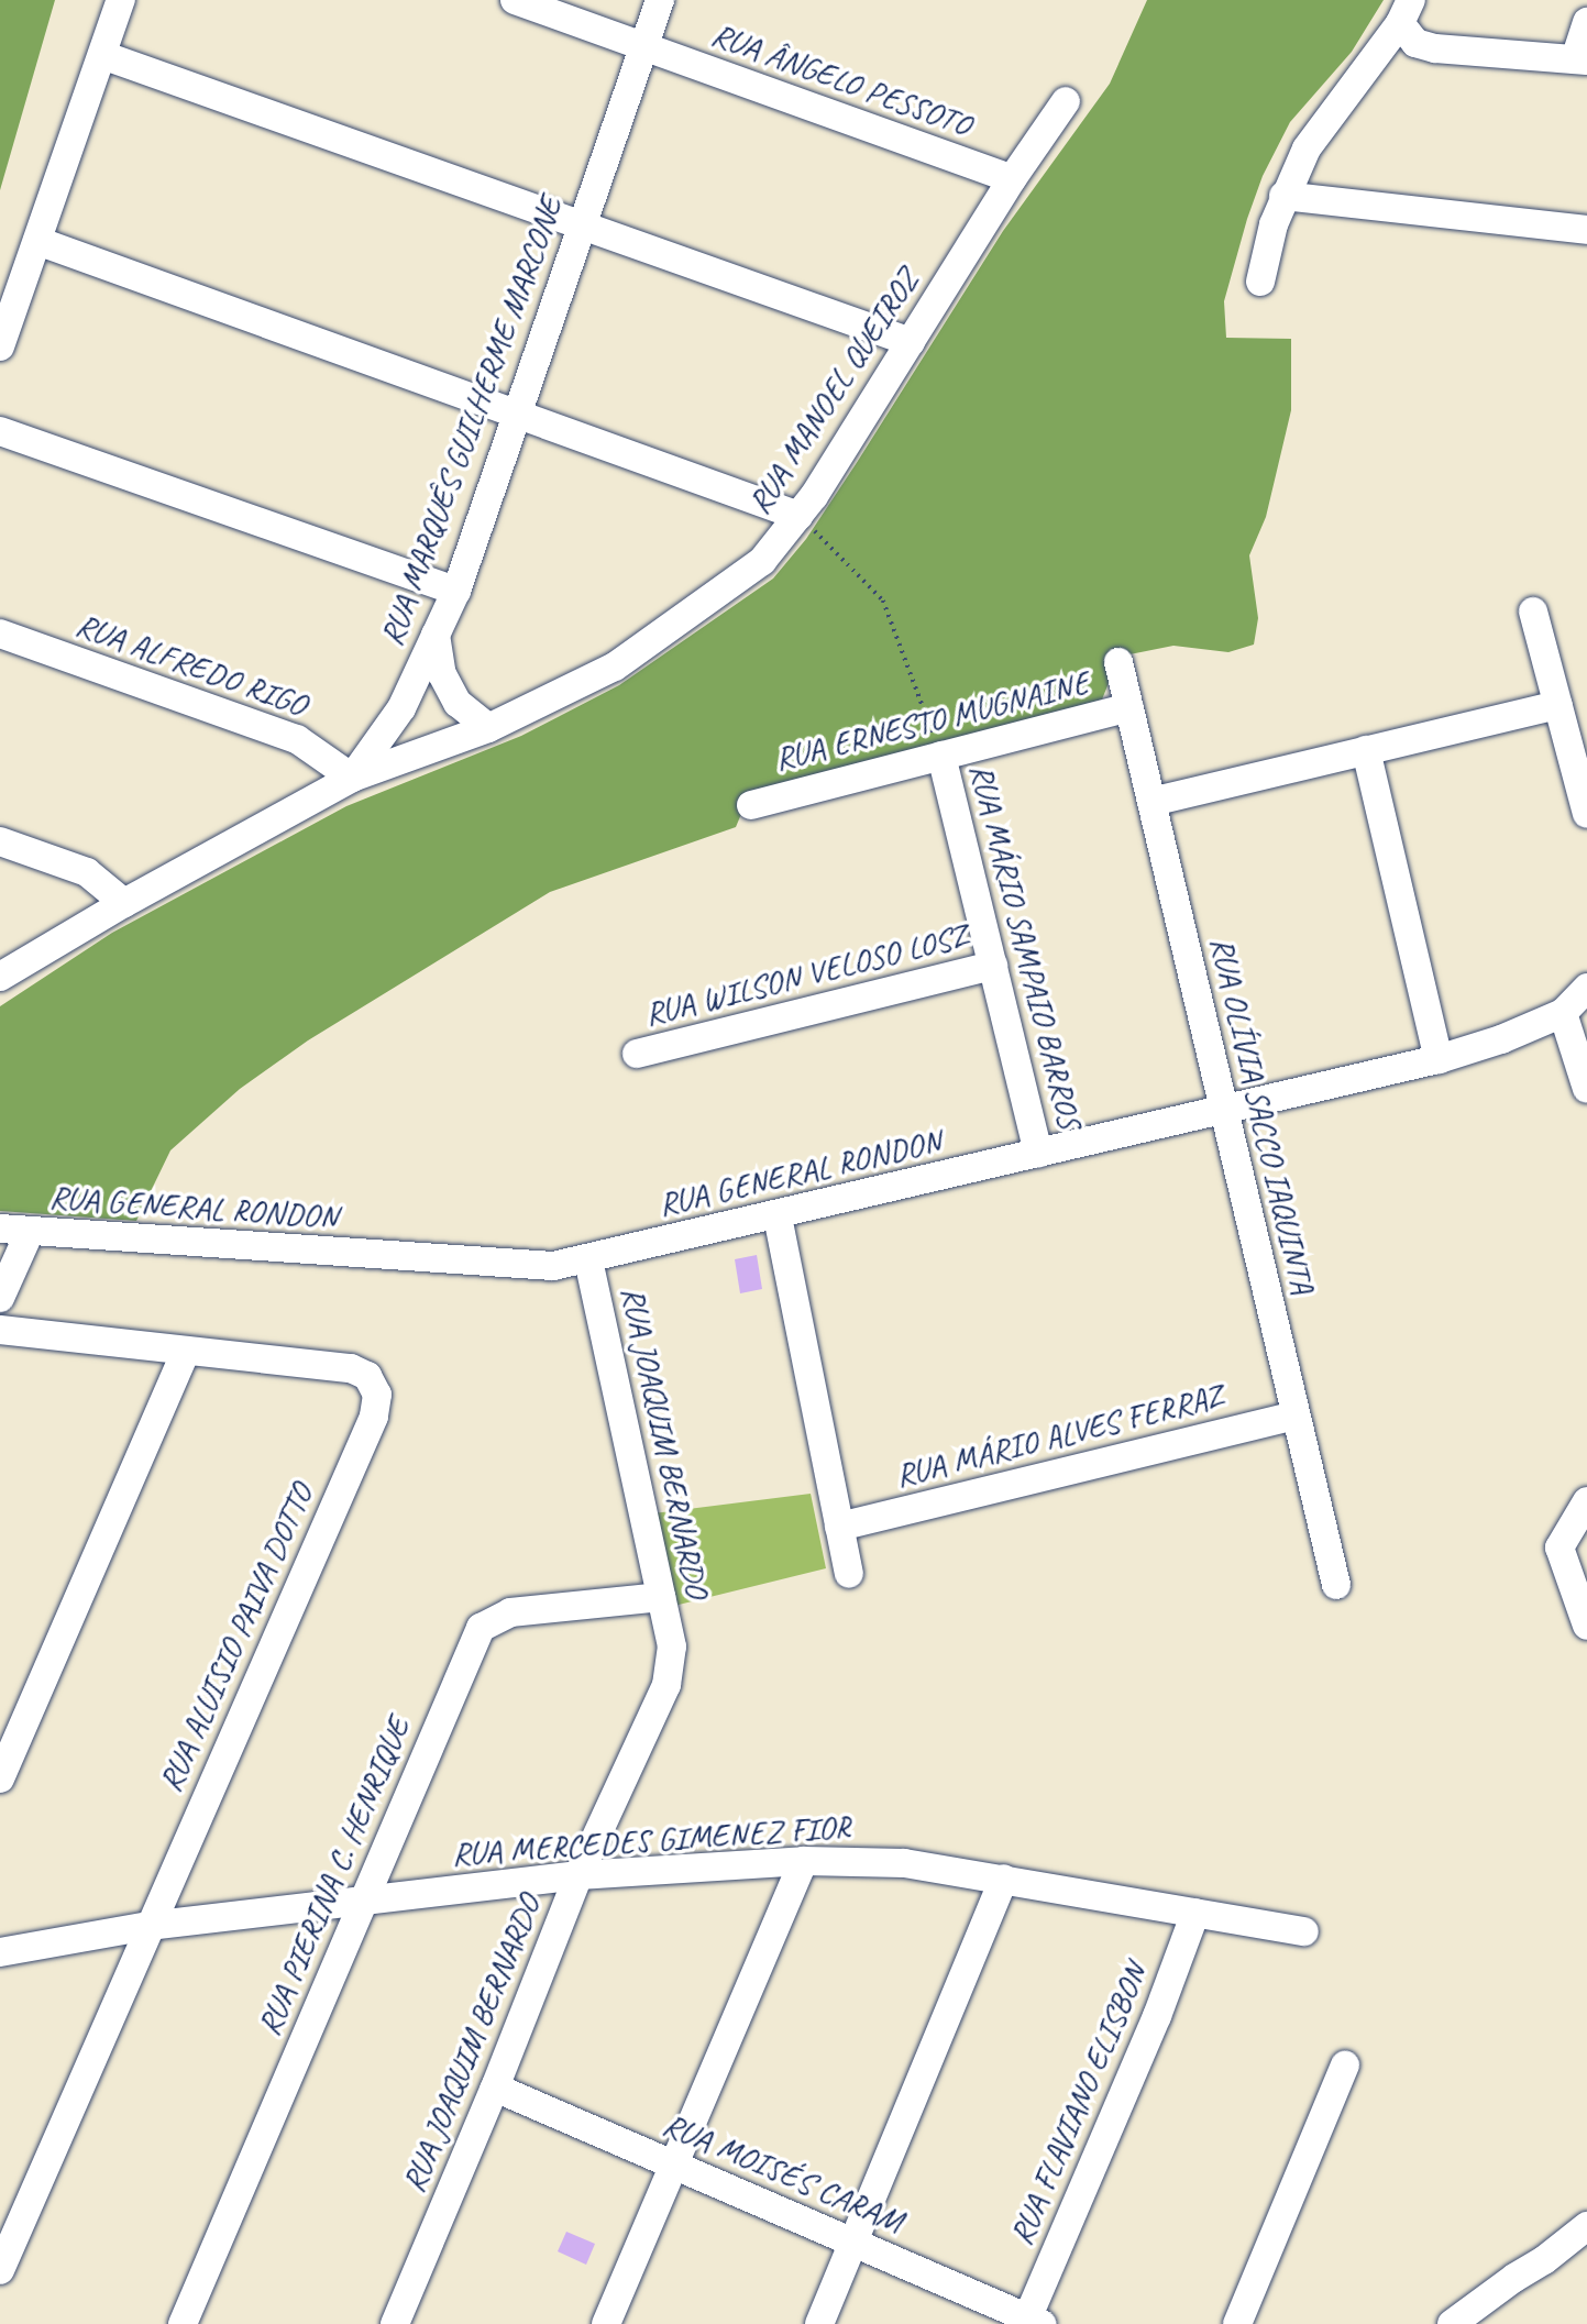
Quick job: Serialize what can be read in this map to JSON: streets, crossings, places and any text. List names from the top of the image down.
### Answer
{
  "streets": {
    "street": [
      "RUA ÂNGELO PESSOTO",
      "RUA MANOEL QUEIROZ",
      "RUA MARQUÊS GUILHERME MARCONE",
      "RUA ALFREDO RIGO",
      "RUA ERNESTO MUGNAINE",
      "RUA MÁRIO SAMPAIO BARROS",
      "RUA WILSON VELOSO LOSZ",
      "RUA OLÍVIA SACCO IAQUINTA",
      "RUA GENERAL RONDON",
      "RUA MÁRIO ALVES FERRAZ",
      "RUA JOAQUIM BERNARDO",
      "RUA ALUISIO PAIVA DOTTO",
      "RUA MERCEDES GIMENEZ FIOR",
      "RUA PIERINA C. HENRIQUE",
      "RUA FLAVIANO ELISBON",
      "RUA MOISÉS CARAM"
    ]
  },
  "crossings": [
    ["RUA ÂNGELO PESSOTO", "RUA MANOEL QUEIROZ"],
    ["RUA ÂNGELO PESSOTO", "RUA MARQUÊS GUILHERME MARCONE"],
    ["RUA MANOEL QUEIROZ", "RUA MARQUÊS GUILHERME MARCONE"],
    ["RUA MANOEL QUEIROZ", "RUA ALFREDO RIGO"],
    ["RUA MARQUÊS GUILHERME MARCONE", "RUA ALFREDO RIGO"],
    ["RUA ERNESTO MUGNAINE", "RUA MÁRIO SAMPAIO BARROS"],
    ["RUA ERNESTO MUGNAINE", "RUA OLÍVIA SACCO IAQUINTA"],
    ["RUA MÁRIO SAMPAIO BARROS", "RUA WILSON VELOSO LOSZ"],
    ["RUA MÁRIO SAMPAIO BARROS", "RUA GENERAL RONDON"],
    ["RUA OLÍVIA SACCO IAQUINTA", "RUA GENERAL RONDON"],
    ["RUA OLÍVIA SACCO IAQUINTA", "RUA MÁRIO ALVES FERRAZ"],
    ["RUA GENERAL RONDON", "RUA JOAQUIM BERNARDO"],
    ["RUA JOAQUIM BERNARDO", "RUA MERCEDES GIMENEZ FIOR"],
    ["RUA JOAQUIM BERNARDO", "RUA PIERINA C. HENRIQUE"],
    ["RUA JOAQUIM BERNARDO", "RUA MOISÉS CARAM"],
    ["RUA ALUISIO PAIVA DOTTO", "RUA MERCEDES GIMENEZ FIOR"],
    ["RUA MERCEDES GIMENEZ FIOR", "RUA PIERINA C. HENRIQUE"],
    ["RUA MERCEDES GIMENEZ FIOR", "RUA FLAVIANO ELISBON"],
    ["RUA FLAVIANO ELISBON", "RUA MOISÉS CARAM"]
  ]
}
